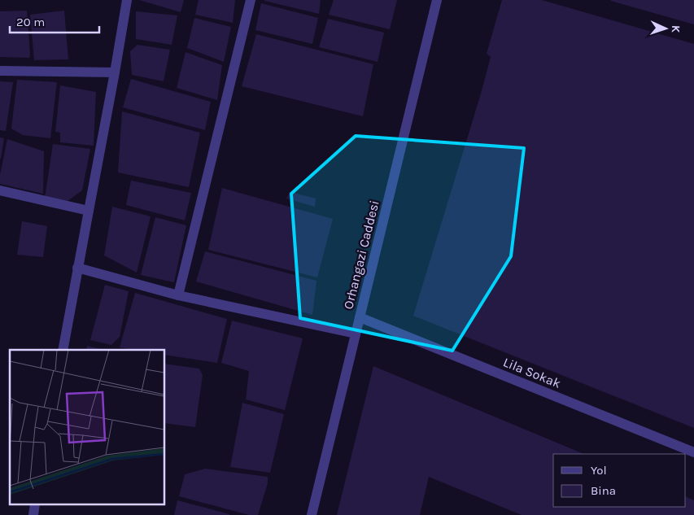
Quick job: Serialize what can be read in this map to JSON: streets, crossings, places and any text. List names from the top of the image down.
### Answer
{
  "streets": {
    "street": ["Orhangazi Caddesi", "Lila Sokak"]
  },
  "crossings": [
    ["Orhangazi Caddesi", "Lila Sokak"]
  ],
  "legend": ["Yol", "Bina"],
  "scale_bar": "20 m",
  "north": "right"
}
